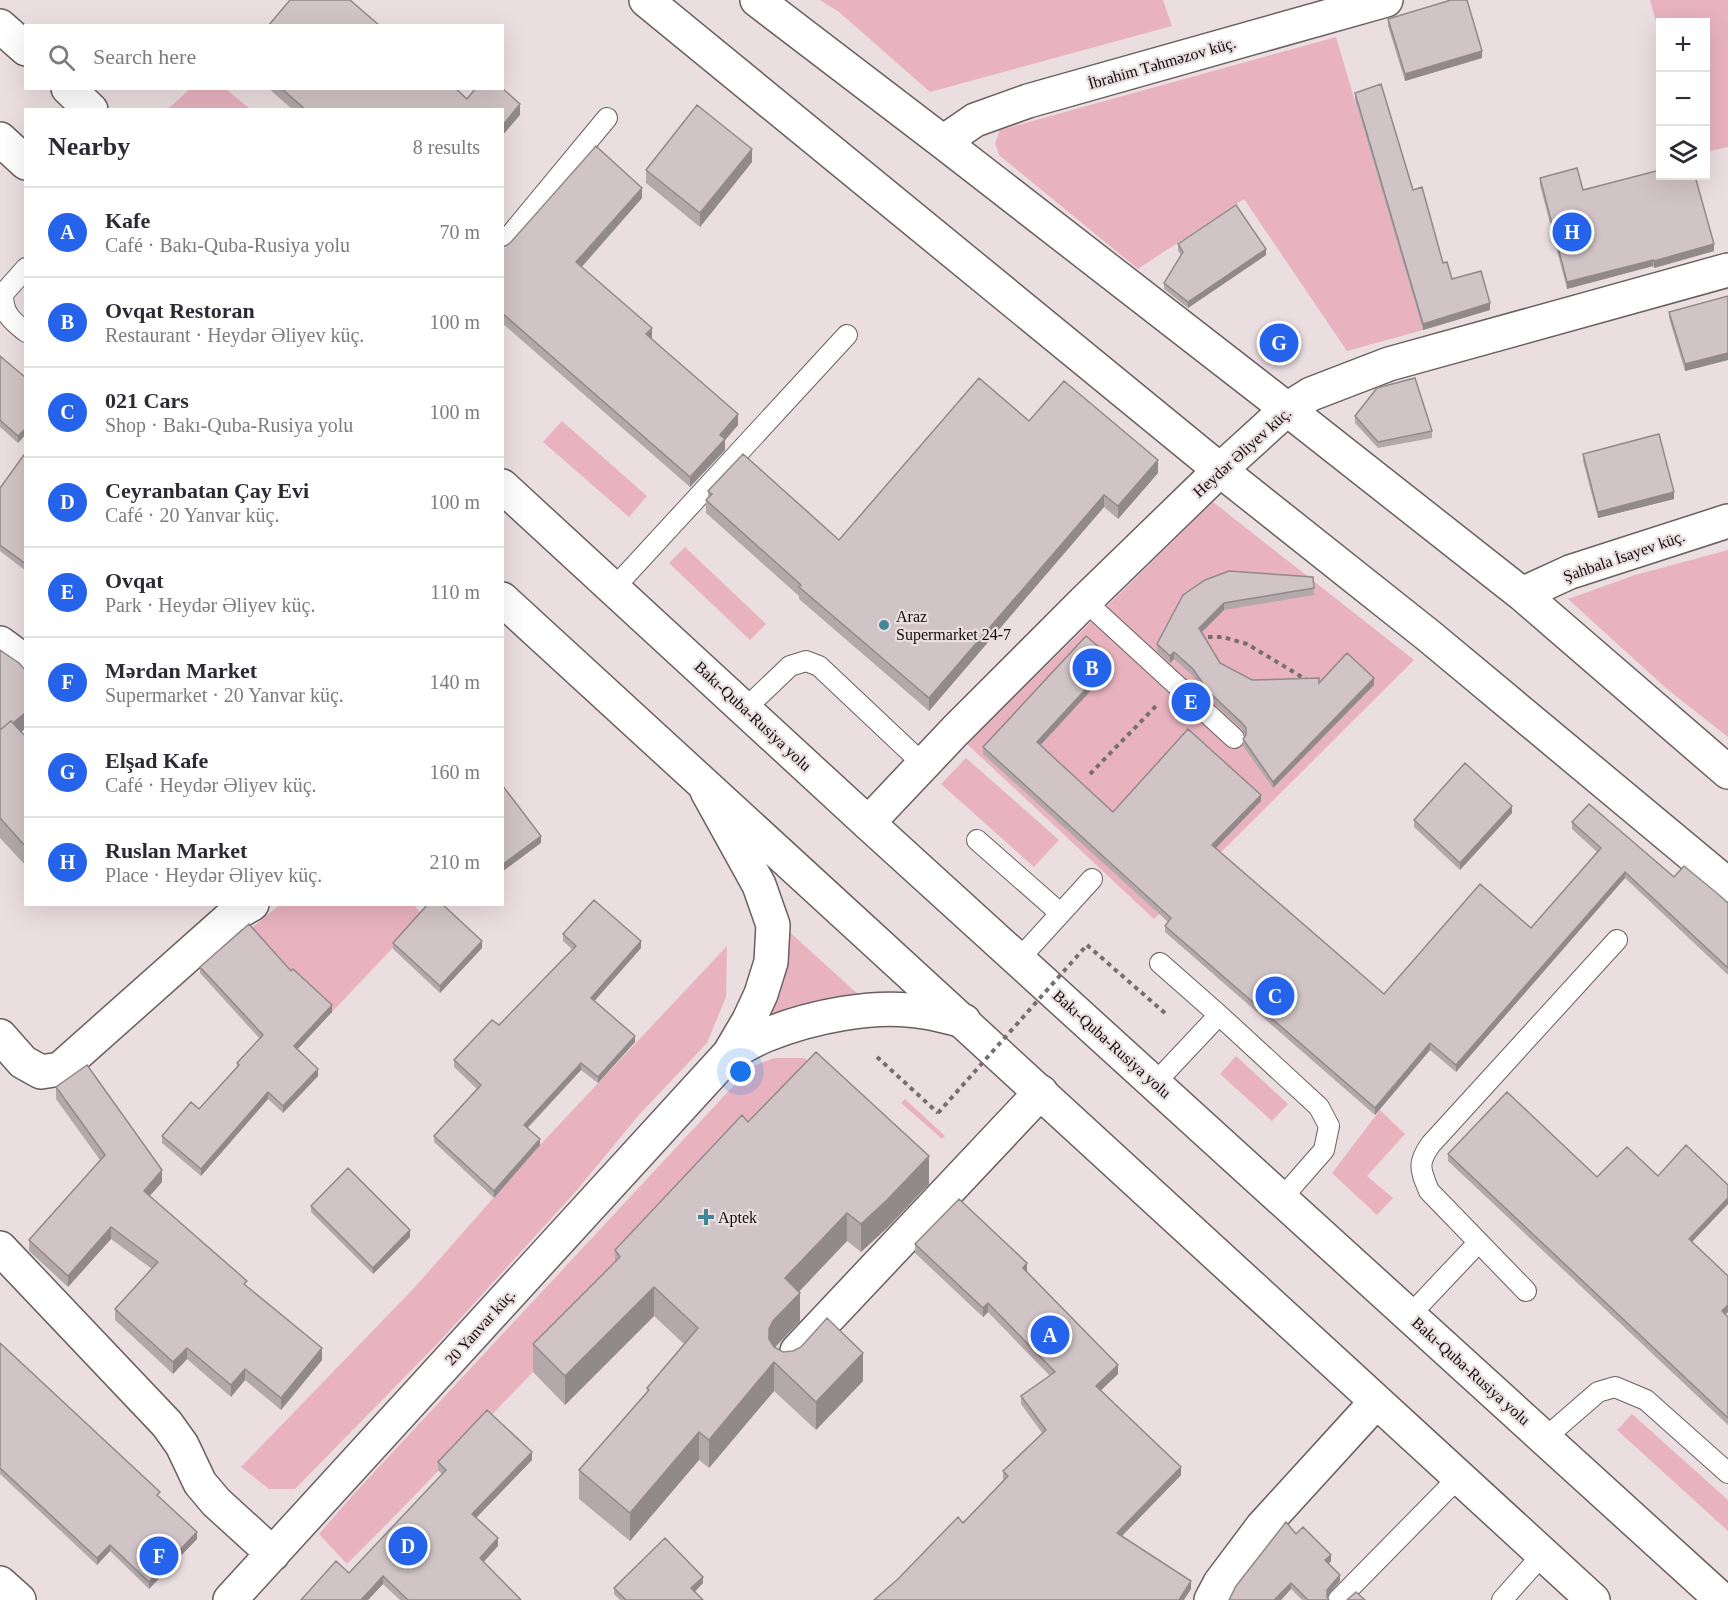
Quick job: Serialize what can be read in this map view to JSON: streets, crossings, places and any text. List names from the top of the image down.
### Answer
{
  "streets": {
    "main road": [
      "İbrahim Təhməzov küç.",
      "Heydər Əliyev küç.",
      "Şahbala İsayev küç.",
      "Bakı-Quba-Rusiya yolu",
      "20 Yanvar küç."
    ]
  },
  "crossings": [
    ["Heydər Əliyev küç.", "Bakı-Quba-Rusiya yolu"]
  ],
  "places": {
    "other": ["Araz Supermarket 24-7"],
    "health": ["Aptek"]
  },
  "page": {
    "map_buttons": ["+", "−"],
    "search": "Search here",
    "heading": ["Nearby", "8 results"],
    "list": [
      {
        "mark": "A",
        "name": "Kafe",
        "note": "Café · Bakı-Quba-Rusiya yolu",
        "value": "70 m"
      },
      {
        "mark": "B",
        "name": "Ovqat Restoran",
        "note": "Restaurant · Heydər Əliyev küç.",
        "value": "100 m"
      },
      {
        "mark": "C",
        "name": "021 Cars",
        "note": "Shop · Bakı-Quba-Rusiya yolu",
        "value": "100 m"
      },
      {
        "mark": "D",
        "name": "Ceyranbatan Çay Evi",
        "note": "Café · 20 Yanvar küç.",
        "value": "100 m"
      },
      {
        "mark": "E",
        "name": "Ovqat",
        "note": "Park · Heydər Əliyev küç.",
        "value": "110 m"
      },
      {
        "mark": "F",
        "name": "Mərdan Market",
        "note": "Supermarket · 20 Yanvar küç.",
        "value": "140 m"
      },
      {
        "mark": "G",
        "name": "Elşad Kafe",
        "note": "Café · Heydər Əliyev küç.",
        "value": "160 m"
      },
      {
        "mark": "H",
        "name": "Ruslan Market",
        "note": "Place · Heydər Əliyev küç.",
        "value": "210 m"
      }
    ],
    "pins": [
      "H",
      "G",
      "B",
      "E",
      "C",
      "A",
      "D",
      "F"
    ]
  }
}
